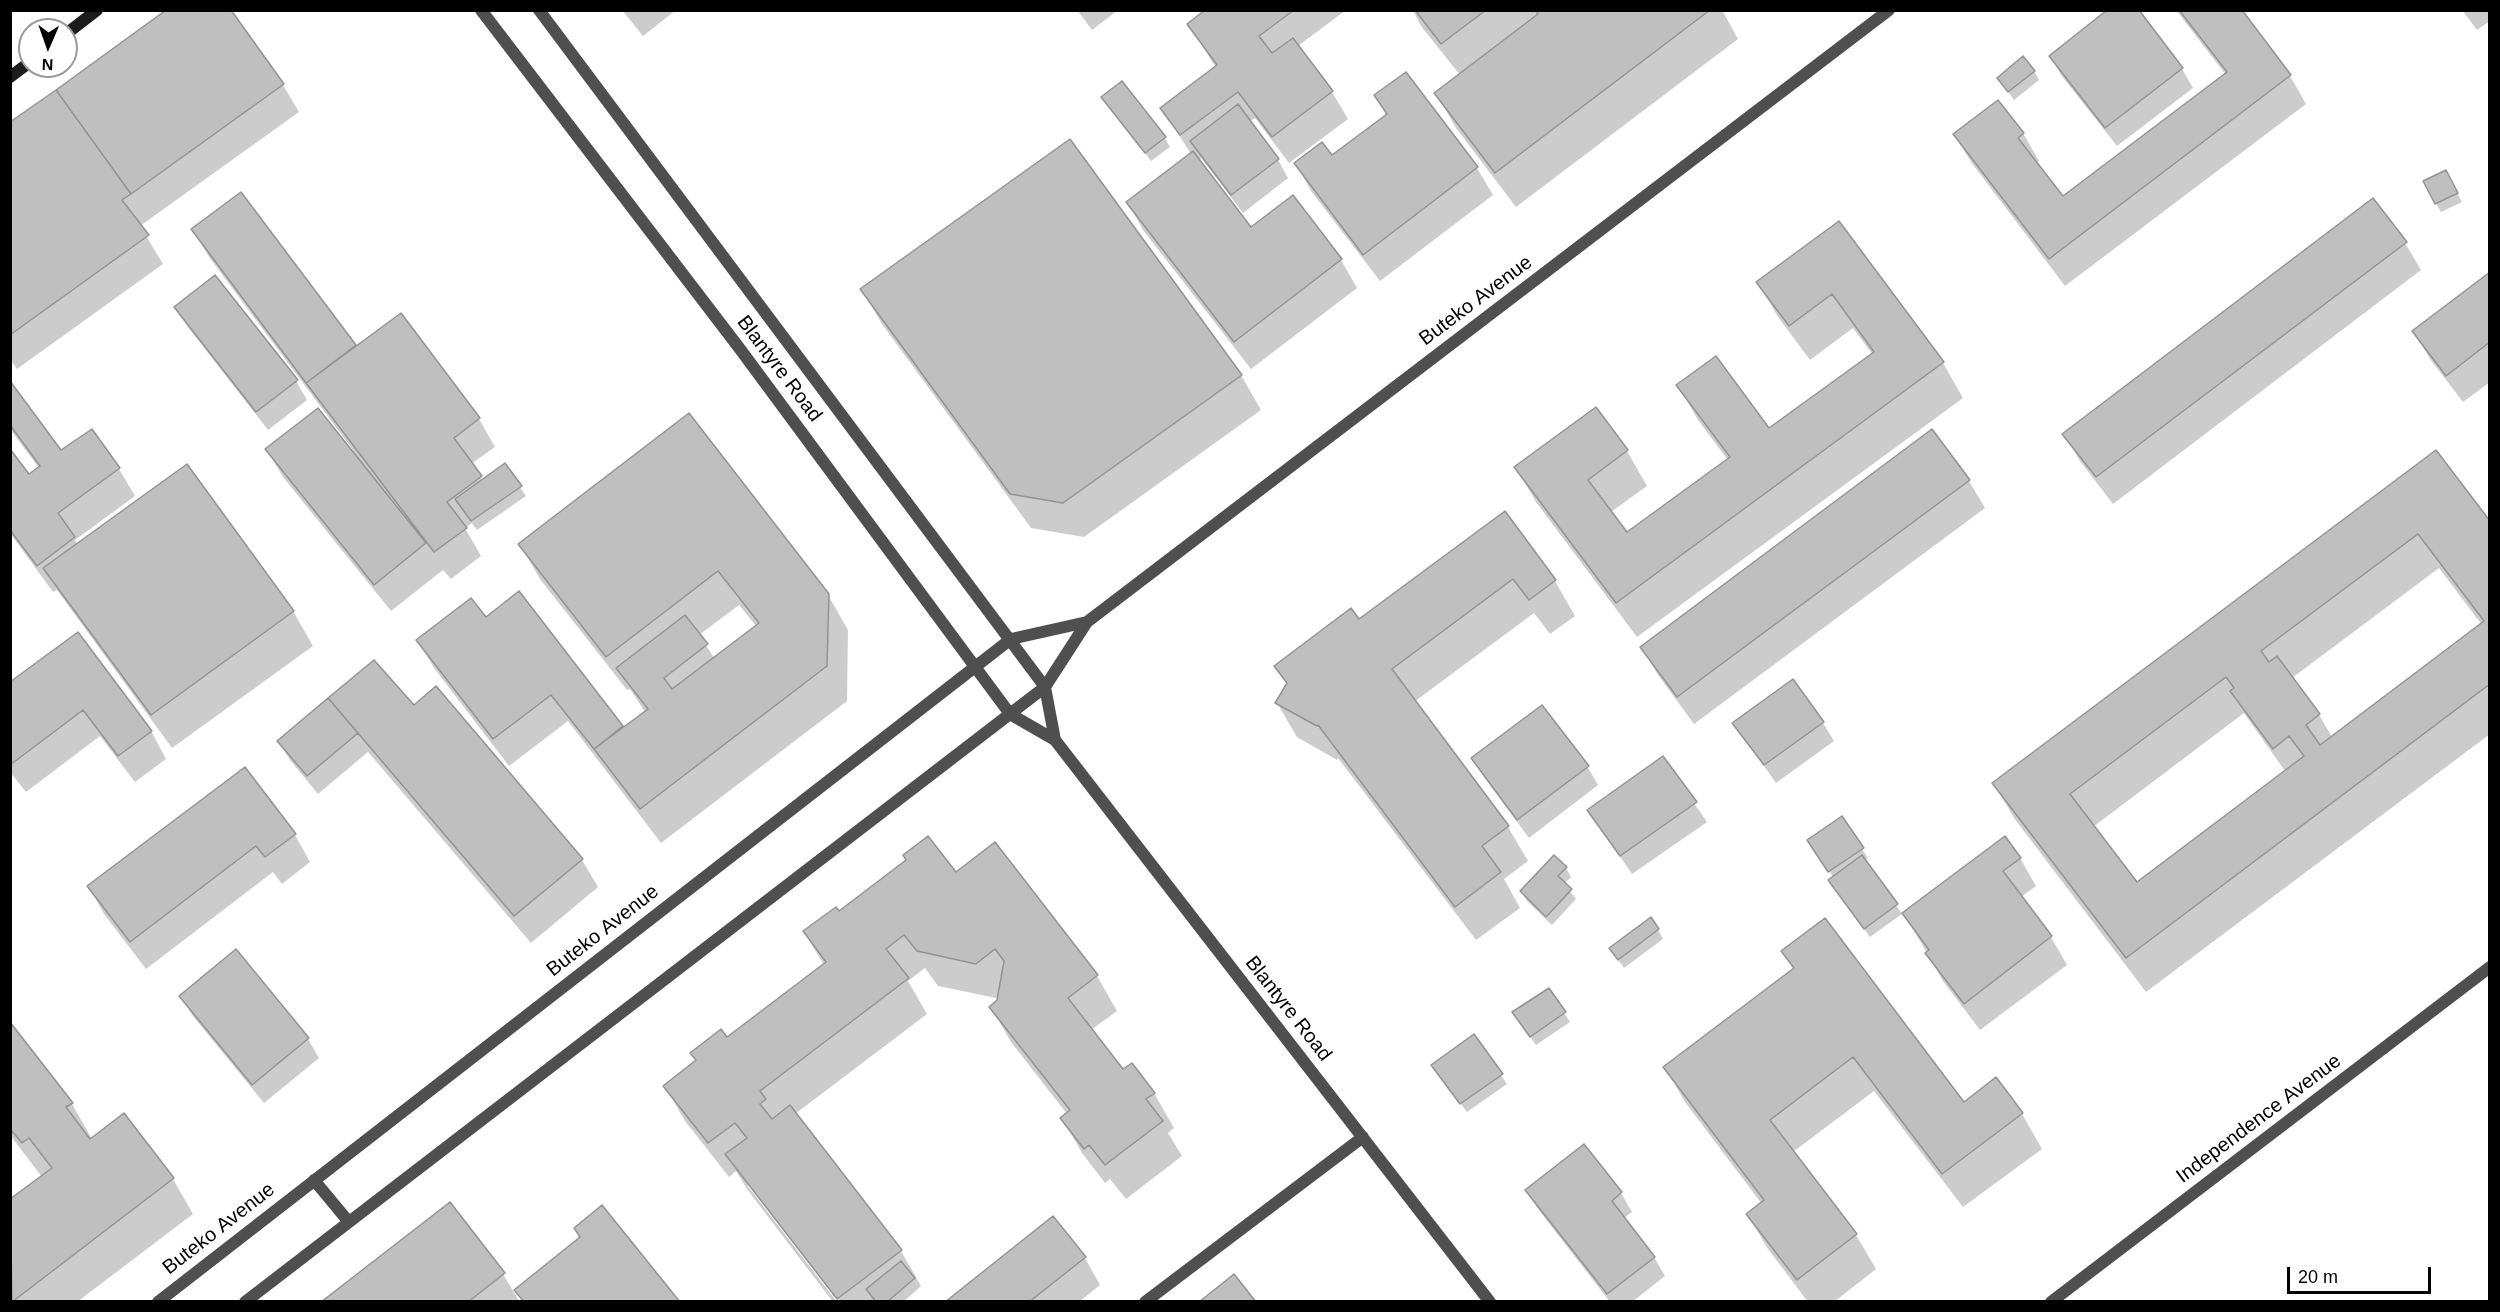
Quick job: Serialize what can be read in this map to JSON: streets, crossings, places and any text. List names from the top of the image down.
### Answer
{
  "streets": {
    "street": ["Buteko Avenue", "Blantyre Road", "Independence Avenue"]
  },
  "crossings": [
    ["Buteko Avenue", "Blantyre Road"]
  ],
  "scale_bar": "20 m",
  "north": "bottom"
}
